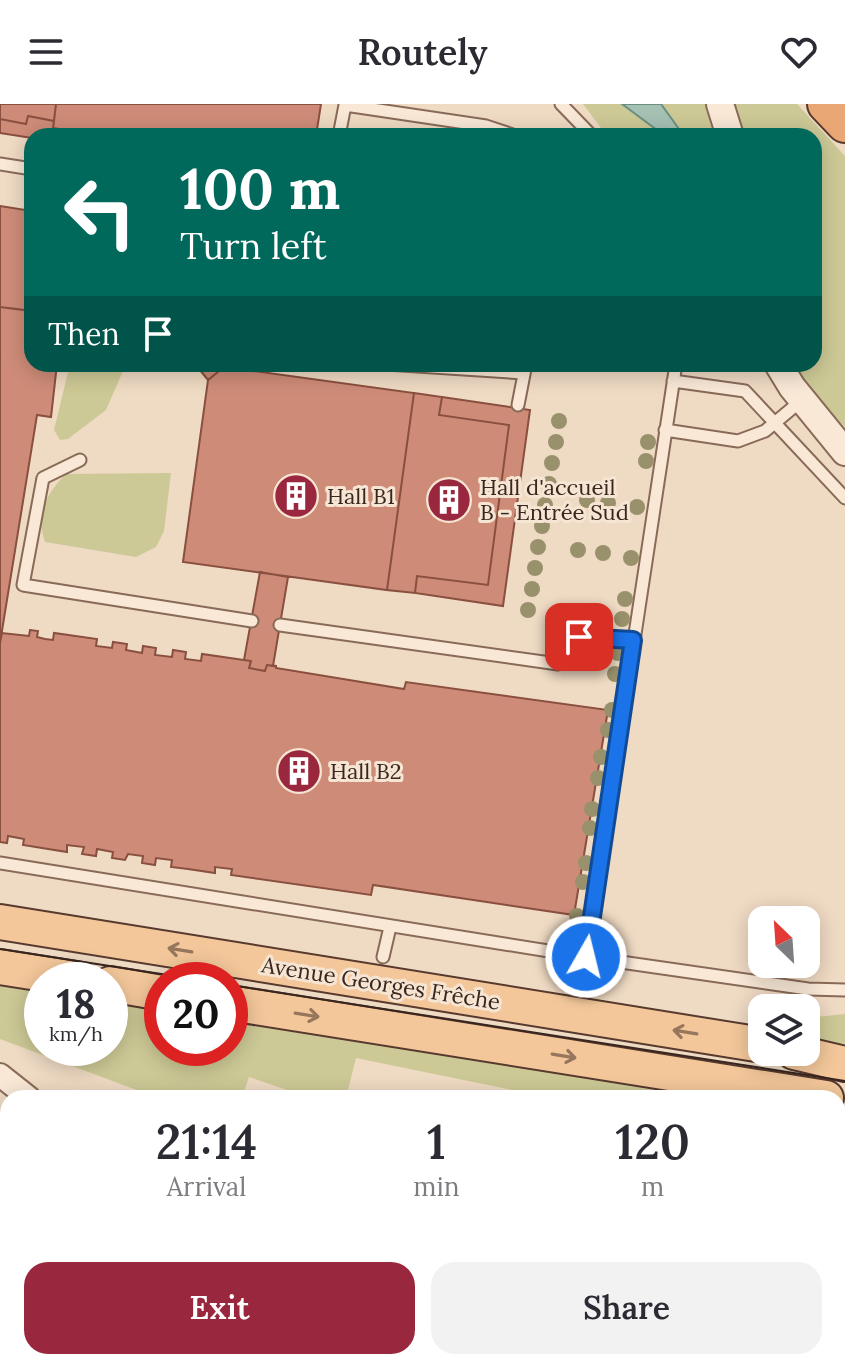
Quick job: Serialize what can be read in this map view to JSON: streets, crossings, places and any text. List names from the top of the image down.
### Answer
{
  "streets": {
    "main road": ["Avenue Georges Frêche"]
  },
  "places": {
    "building": ["Hall B1", "Hall d'accueil B - Entrée Sud", "Hall B2"]
  },
  "north": "top left",
  "page": {
    "header": "Routely",
    "turn": ["100 m", "Turn left"],
    "then": "Then",
    "speed": "18 km/h",
    "limit": "20",
    "eta": [
      "21:14",
      "Arrival",
      "1",
      "min",
      "120",
      "m"
    ],
    "buttons": ["Exit", "Share"]
  }
}
